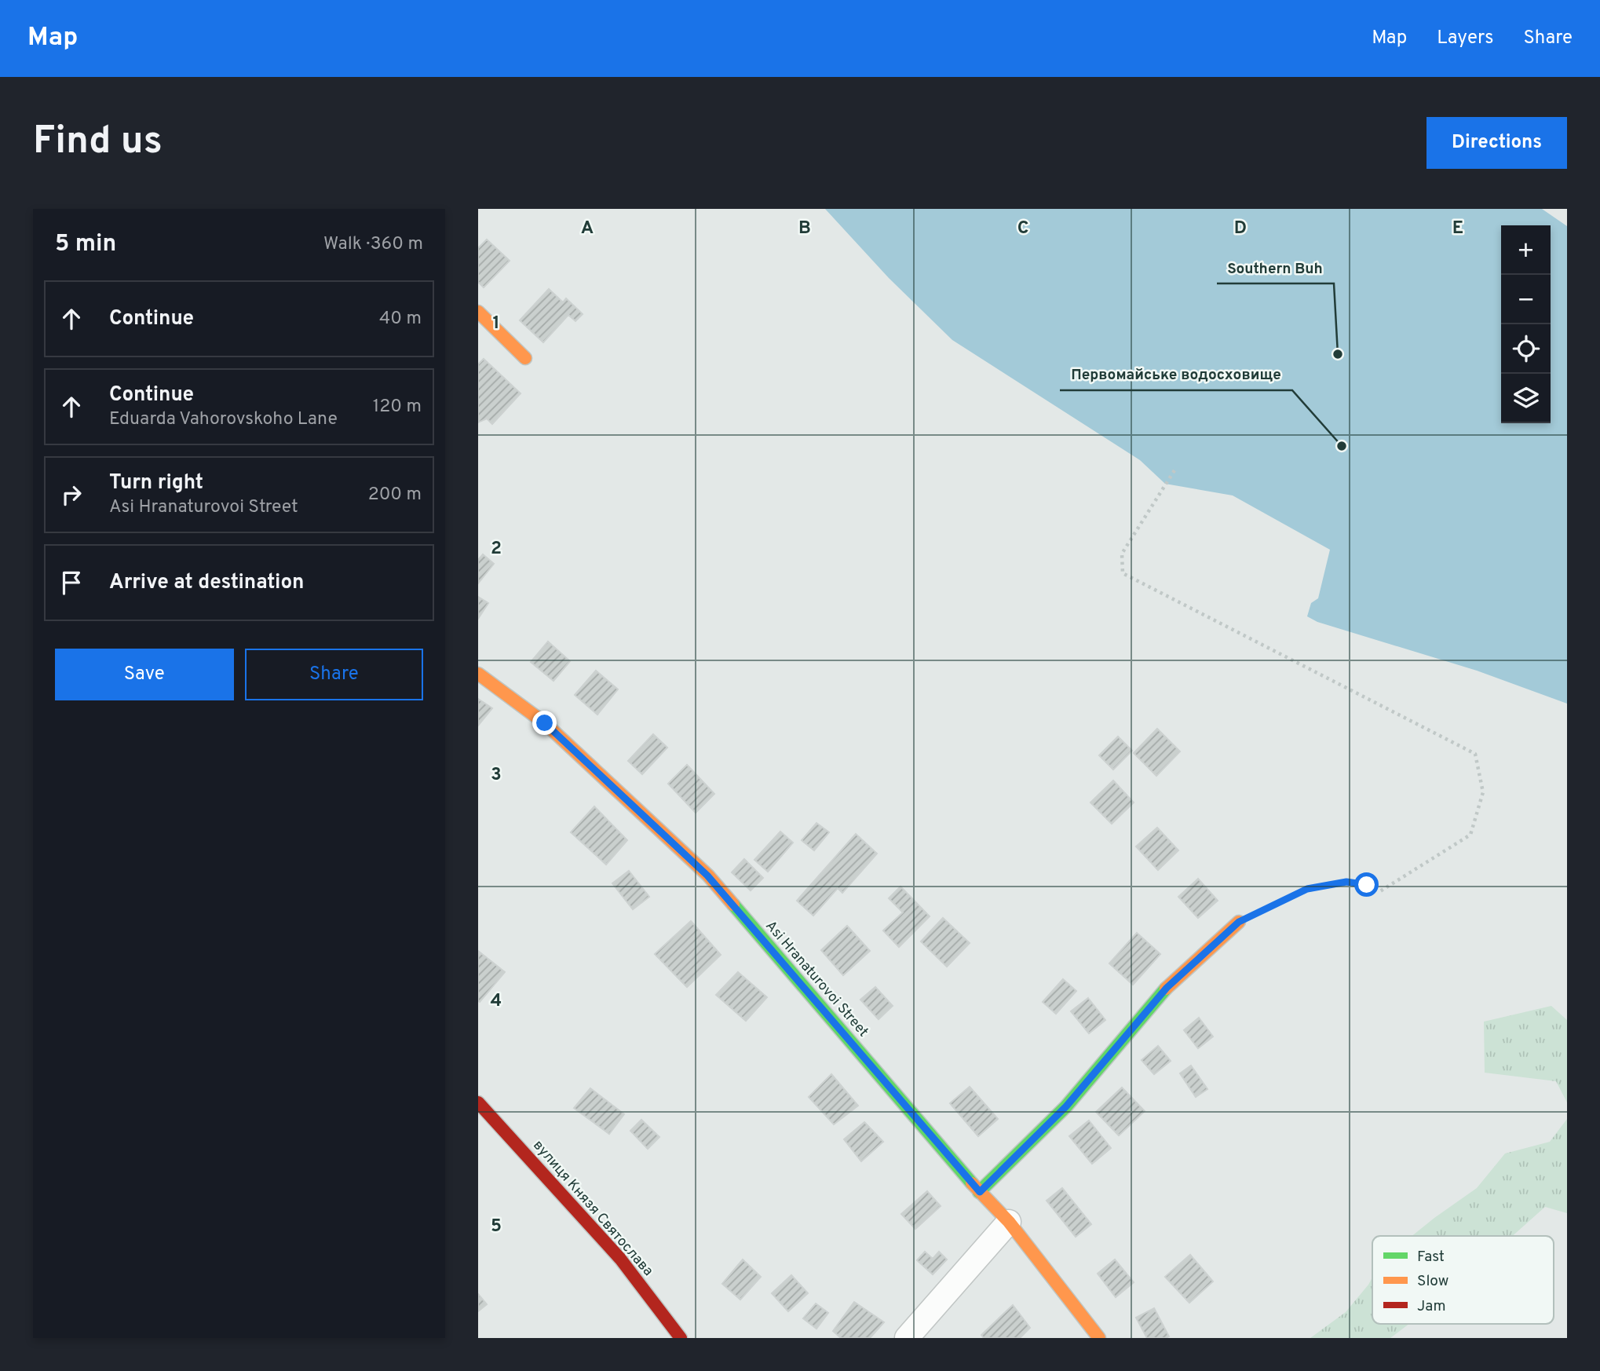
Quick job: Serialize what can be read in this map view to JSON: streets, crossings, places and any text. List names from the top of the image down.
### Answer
{
  "streets": {
    "street": ["Asi Hranaturovoi Street", "вулиця Князя Святослава"]
  },
  "places": ["Southern Buh", "Первомайське водосховище"],
  "legend": ["Fast", "Slow", "Jam"],
  "page": {
    "header": "Map",
    "nav": ["Map", "Layers", "Share"],
    "buttons": [
      "Directions",
      ["Save", "Share"]
    ],
    "title": "Find us",
    "heading": ["5 min", "Walk · 360 m"],
    "map_buttons": ["+", "−"],
    "list": [
      ["Continue", "40 m"],
      ["Continue", "Eduarda Vahorovskoho Lane", "120 m"],
      ["Turn right", "Asi Hranaturovoi Street", "200 m"],
      "Arrive at destination"
    ]
  },
  "grid": {
    "columns": [
      "A",
      "B",
      "C",
      "D",
      "E"
    ],
    "rows": [
      "1",
      "2",
      "3",
      "4",
      "5"
    ]
  }
}
